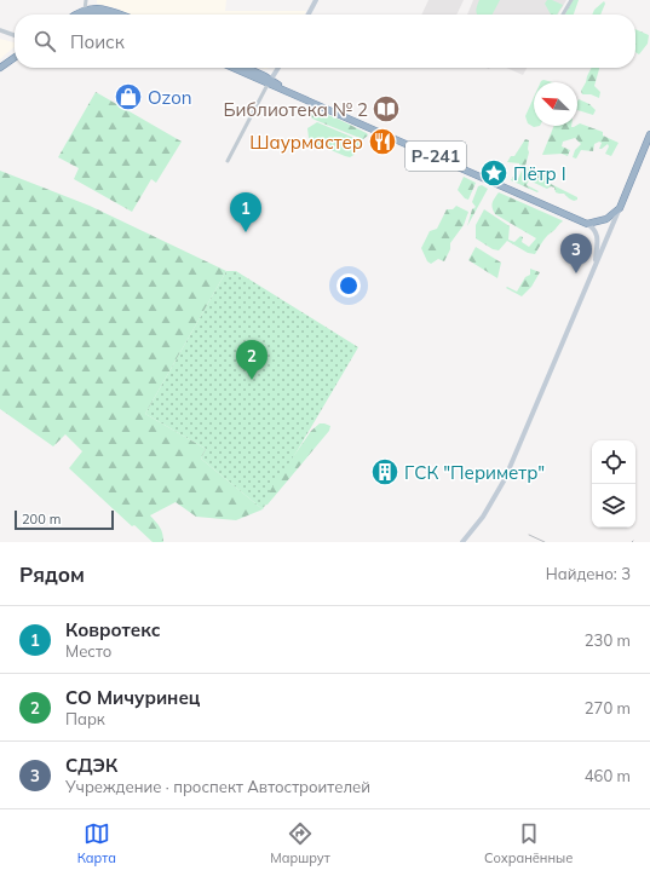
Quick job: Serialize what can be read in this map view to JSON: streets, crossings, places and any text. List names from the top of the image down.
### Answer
{
  "streets": {
    "highway": ["Р-241"]
  },
  "places": {
    "shop": ["Ozon"],
    "library": ["Библиотека № 2"],
    "restaurant": ["Шаурмастер"],
    "place": ["Пётр I"],
    "building": ["ГСК \"Периметр\""]
  },
  "scale_bar": "200 m",
  "north": "top left",
  "page": {
    "search": "Поиск",
    "pins": ["1", "3", "2"],
    "scale": "200 m",
    "heading": ["Рядом", "Найдено: 3"],
    "list": [
      {
        "mark": "1",
        "name": "Ковротекс",
        "note": "Место",
        "value": "230 m"
      },
      {
        "mark": "2",
        "name": "СО Мичуринец",
        "note": "Парк",
        "value": "270 m"
      },
      {
        "mark": "3",
        "name": "СДЭК",
        "note": "Учреждение · проспект Автостроителей",
        "value": "460 m"
      }
    ],
    "nav": ["Карта", "Маршрут", "Сохранённые"]
  }
}
